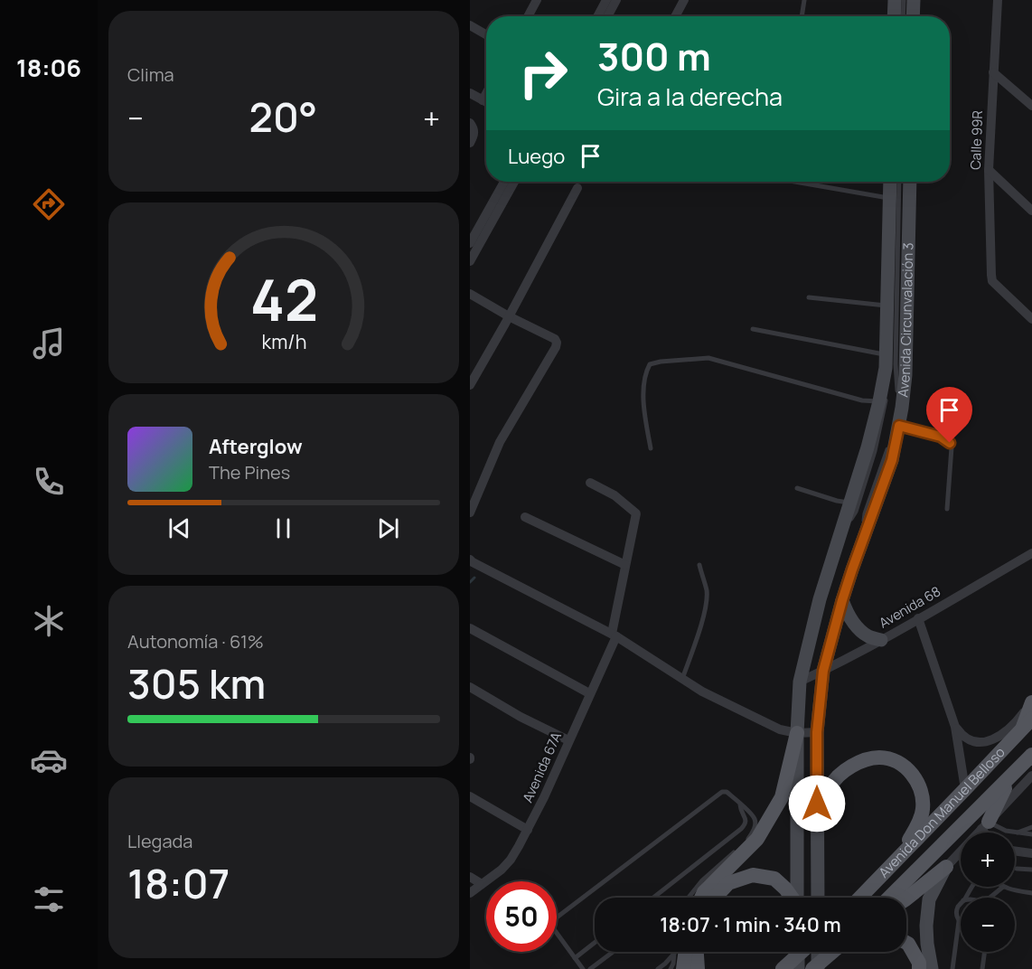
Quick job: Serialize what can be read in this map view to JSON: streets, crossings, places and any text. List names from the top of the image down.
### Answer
{
  "streets": {
    "main road": ["Avenida Circunvalación 3", "Avenida Don Manuel Belloso"],
    "street": ["Calle 99R", "Avenida 68", "Avenida 67A"]
  },
  "crossings": [
    ["Avenida Circunvalación 3", "Avenida 68"]
  ],
  "page": {
    "tabs": "18:06",
    "tile": [
      "Clima",
      ["Autonomía · 61%", "305 km"],
      ["Llegada", "18:07"]
    ],
    "turn": ["300 m", "Gira a la derecha"],
    "heat": ["−", "20°", "+"],
    "then": "Luego",
    "song": ["Afterglow", "The Pines"],
    "map_buttons": ["+", "−"],
    "limit": "50",
    "trip": "18:07 · 1 min · 340 m",
    "gauge": ["42", "km/h"]
  }
}
